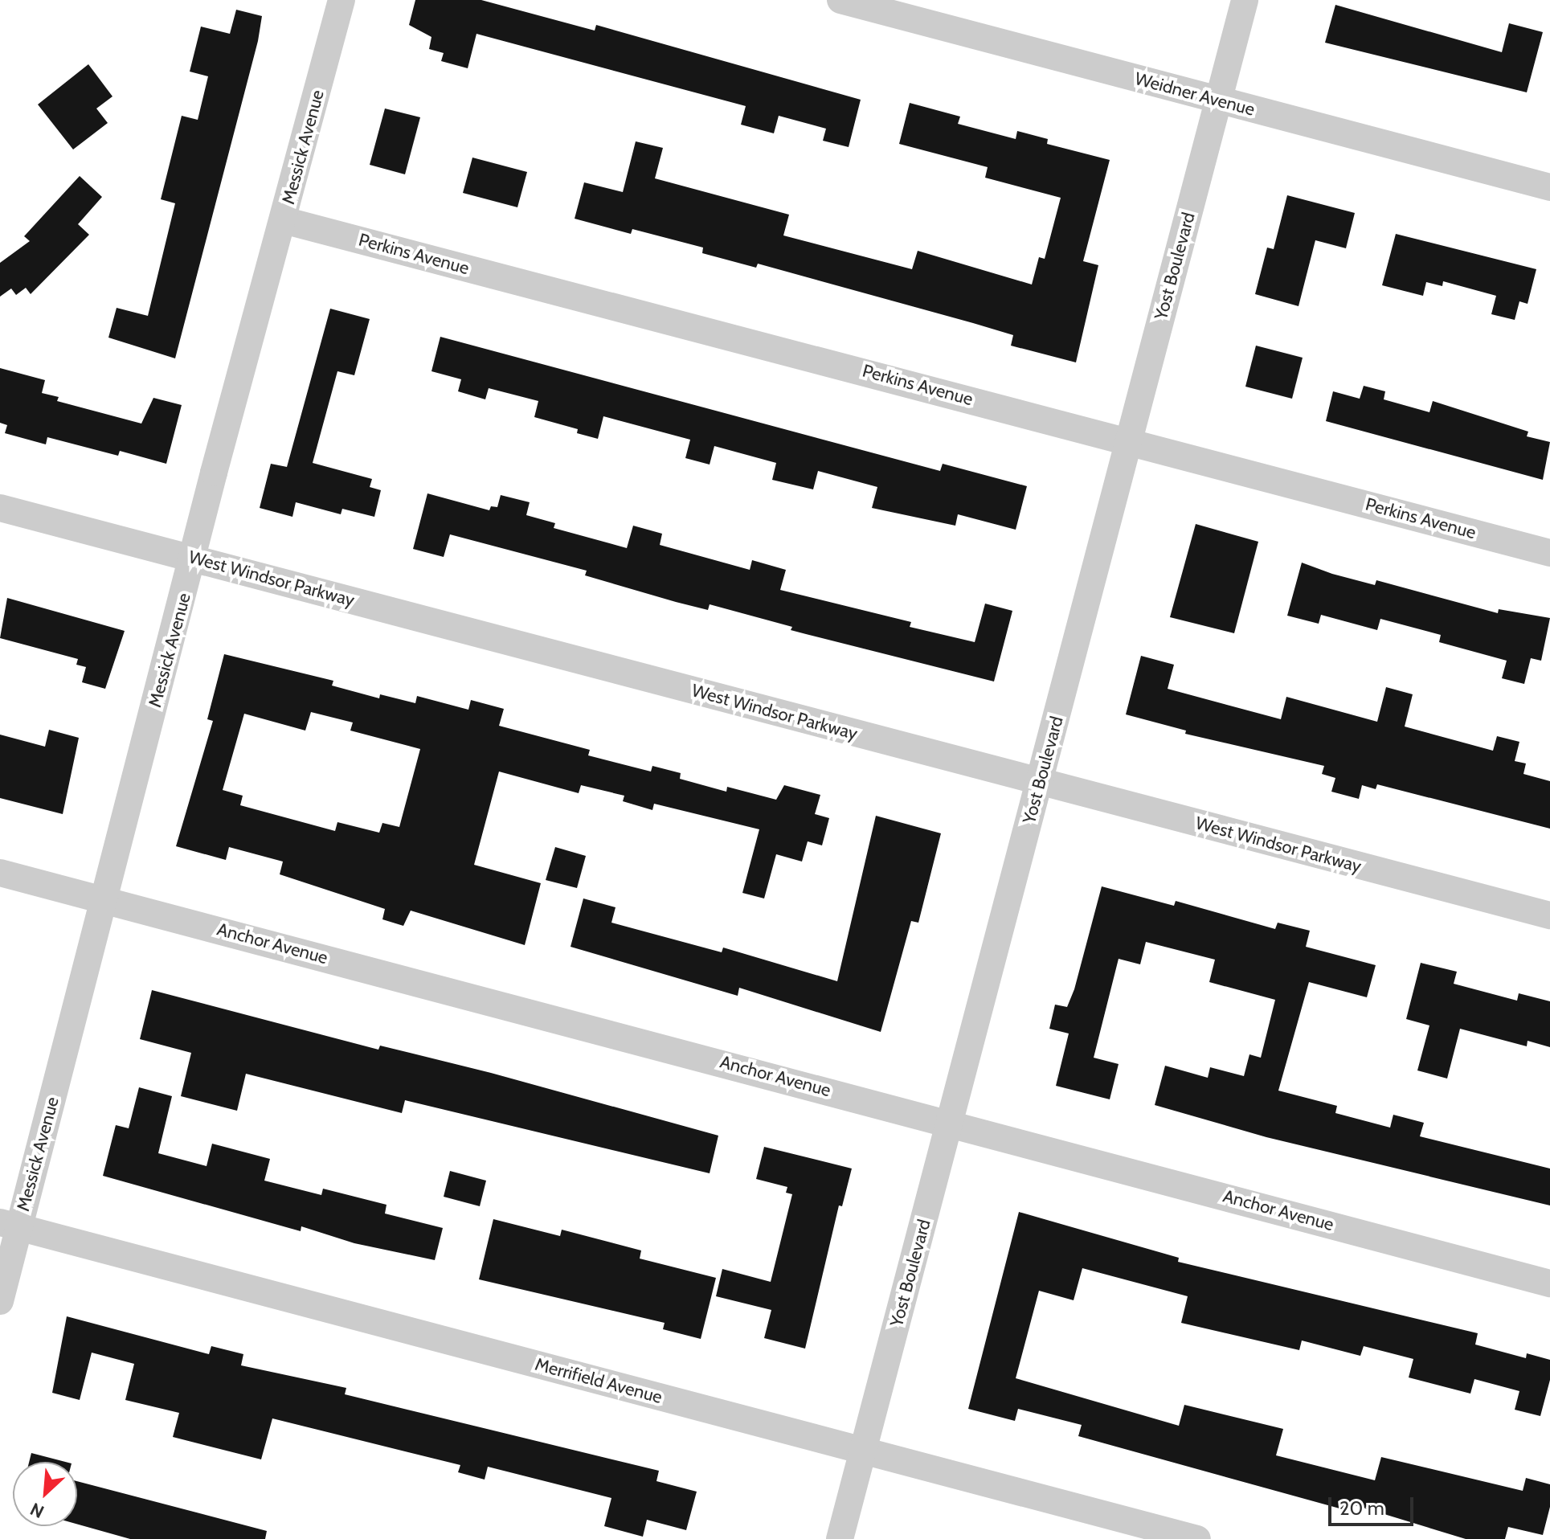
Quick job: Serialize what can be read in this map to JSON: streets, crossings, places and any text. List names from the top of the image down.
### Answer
{
  "streets": {
    "street": [
      "Weidner Avenue",
      "Messick Avenue",
      "Perkins Avenue",
      "Yost Boulevard",
      "West Windsor Parkway",
      "Anchor Avenue",
      "Merrifield Avenue"
    ]
  },
  "crossings": [
    ["Weidner Avenue", "Yost Boulevard"],
    ["Messick Avenue", "Perkins Avenue"],
    ["Messick Avenue", "West Windsor Parkway"],
    ["Messick Avenue", "Anchor Avenue"],
    ["Messick Avenue", "Merrifield Avenue"],
    ["Perkins Avenue", "Yost Boulevard"],
    ["Yost Boulevard", "West Windsor Parkway"],
    ["Yost Boulevard", "Anchor Avenue"],
    ["Yost Boulevard", "Merrifield Avenue"]
  ],
  "scale_bar": "20 m",
  "north": "bottom left"
}
